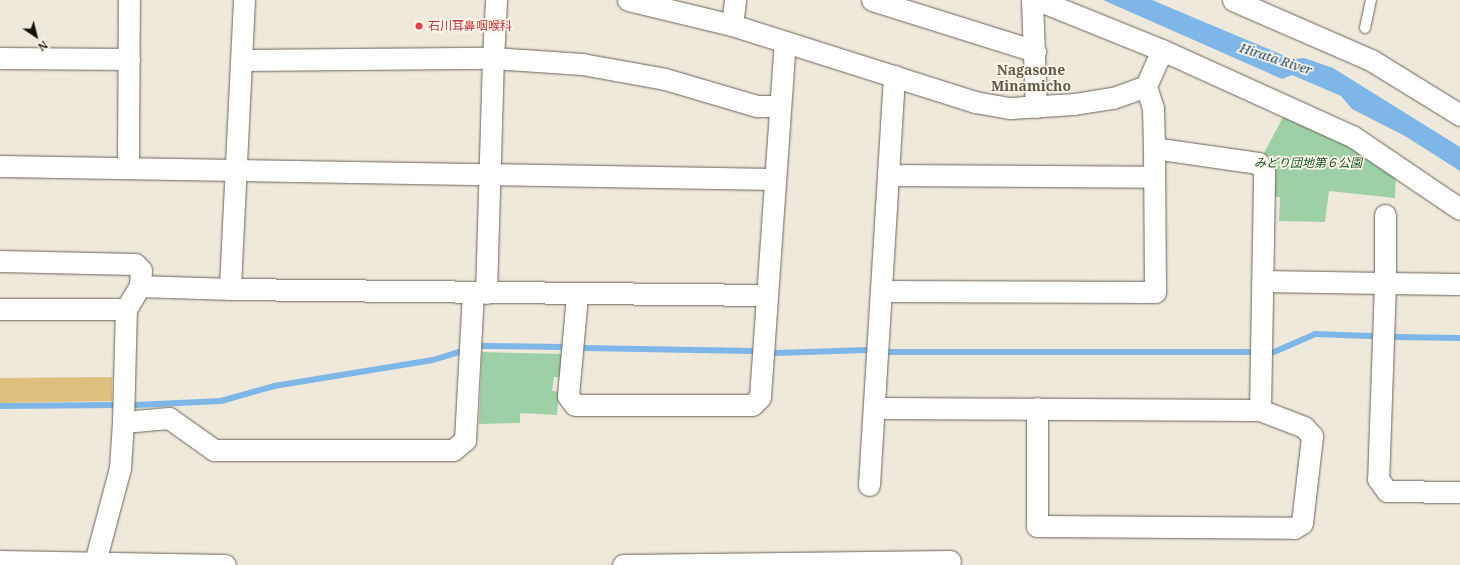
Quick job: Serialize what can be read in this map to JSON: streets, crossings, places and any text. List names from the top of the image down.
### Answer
{
  "districts": ["Nagasone Minamicho"],
  "water": ["Hirata River"],
  "parks": ["みどり団地第６公園"],
  "places": ["石川耳鼻咽喉科"],
  "north": "bottom right"
}
